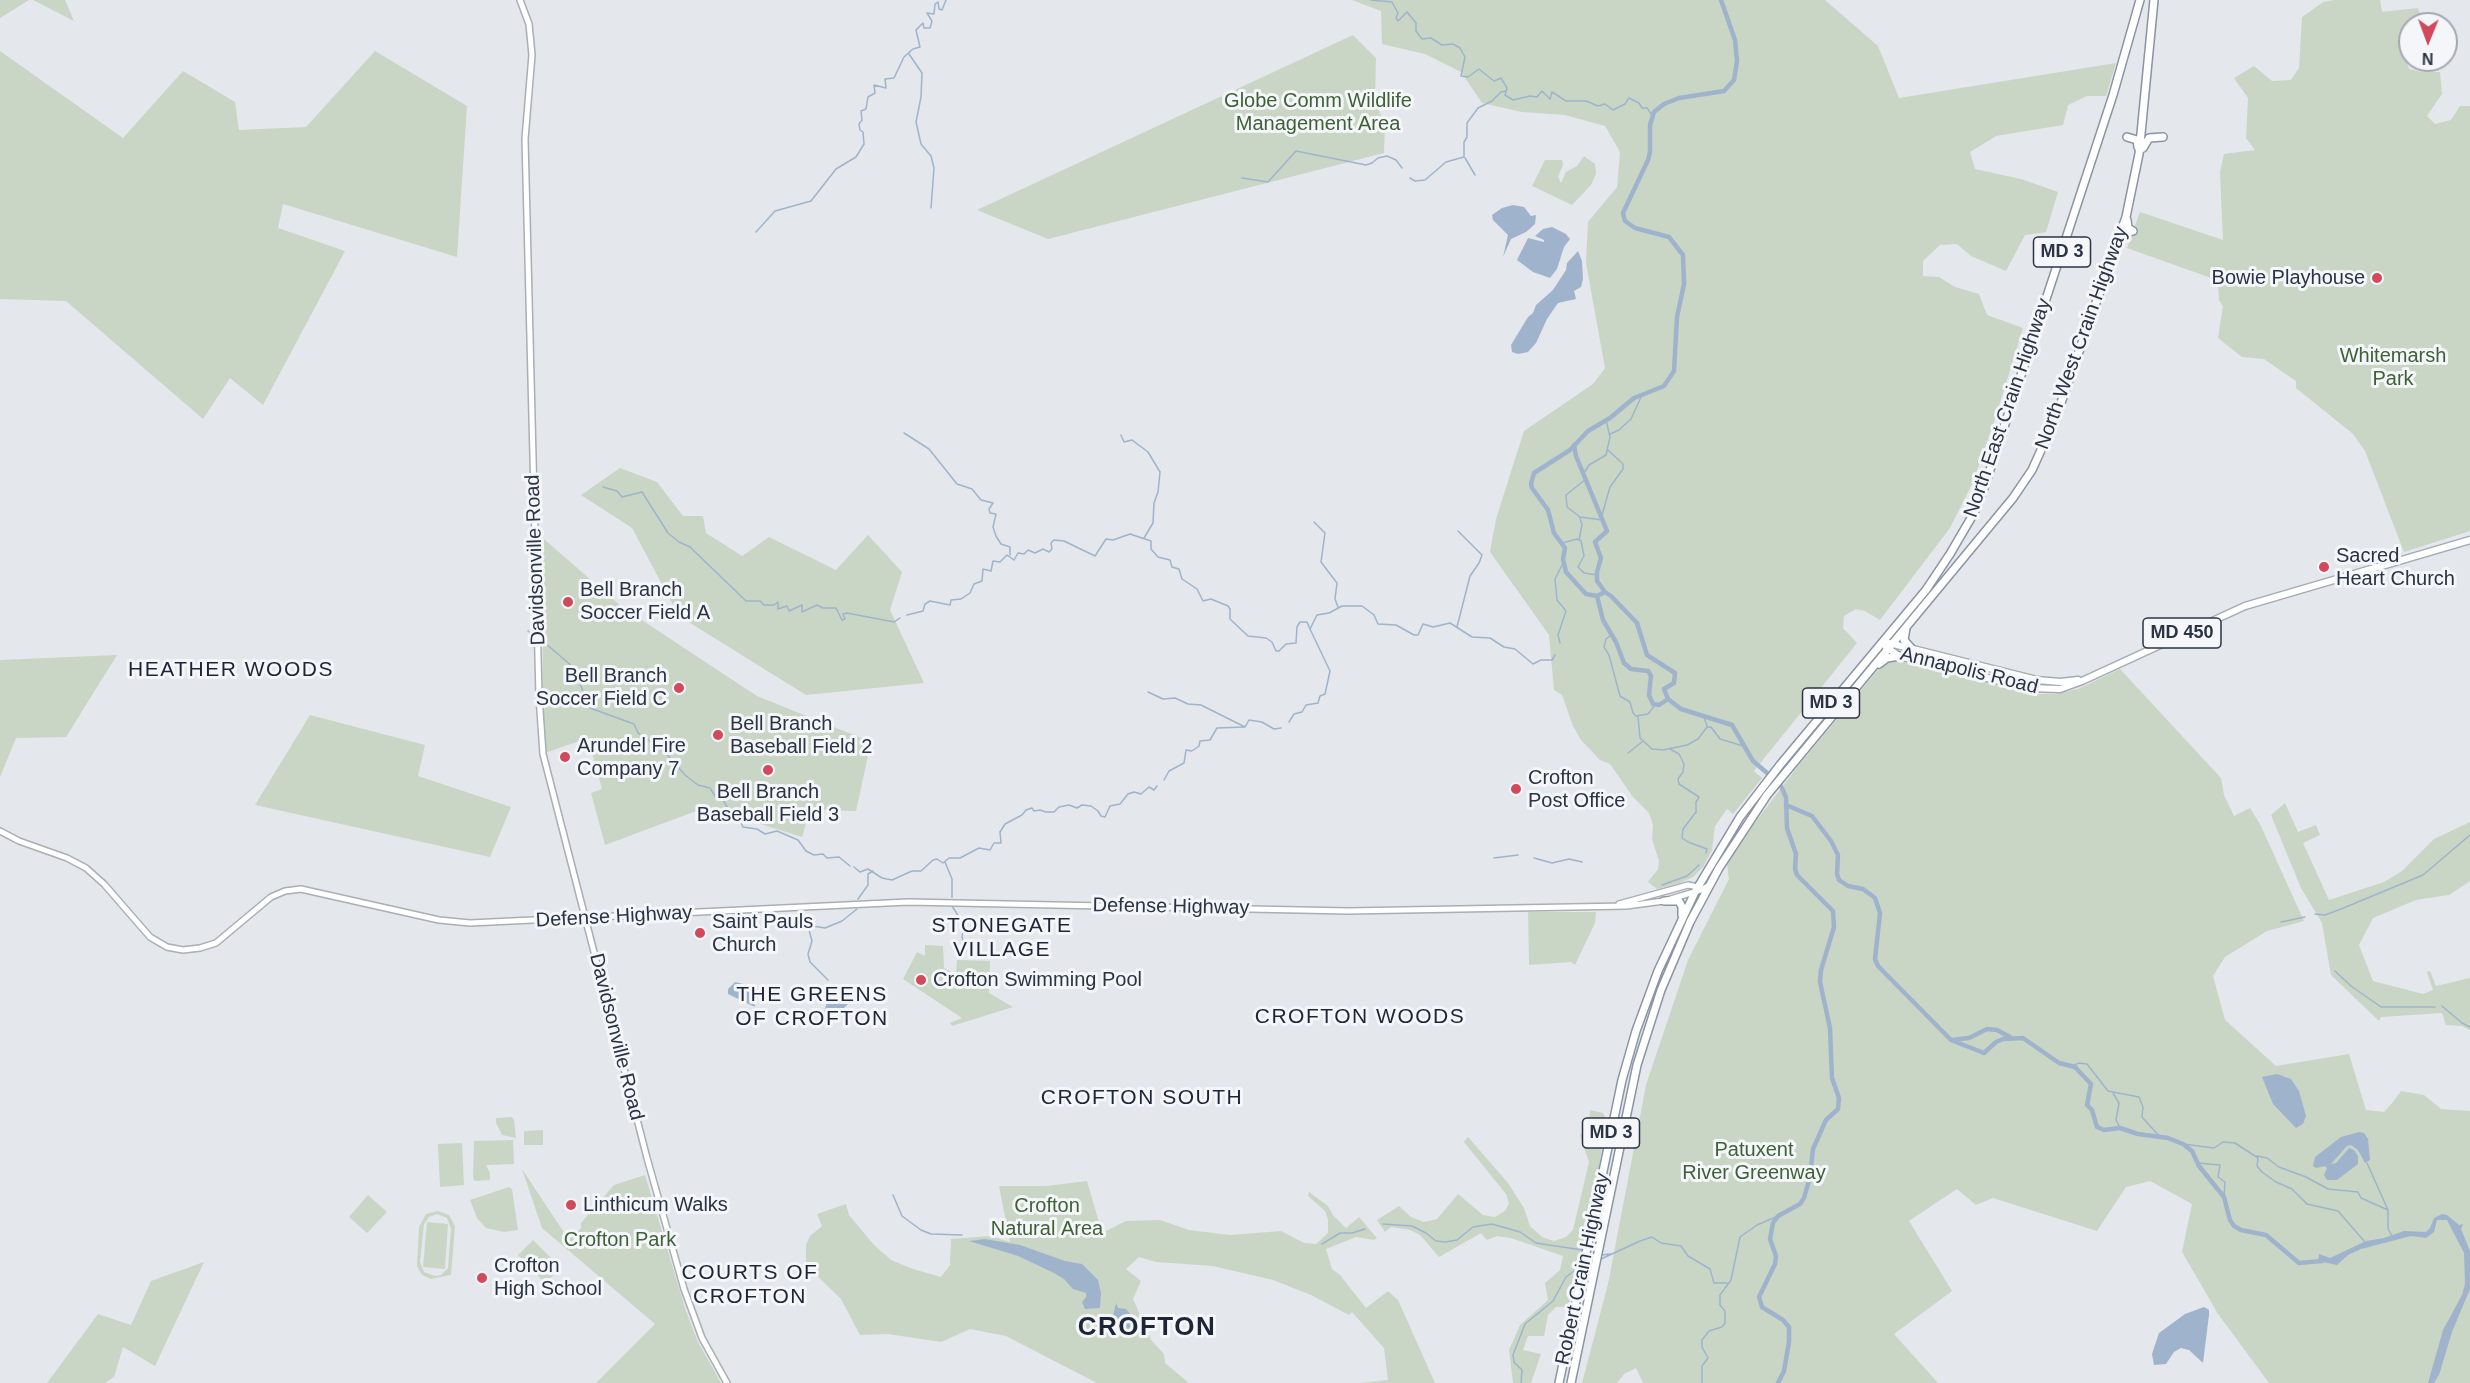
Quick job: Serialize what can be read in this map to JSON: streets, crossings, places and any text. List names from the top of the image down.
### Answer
{
  "streets": {
    "highway": [
      "MD 3",
      "North West Crain Highway",
      "North East Crain Highway",
      "Robert Crain Highway"
    ],
    "main road": [
      "Davidsonville Road",
      "MD 450",
      "Annapolis Road",
      "Defense Highway"
    ]
  },
  "crossings": [
    ["North West Crain Highway", "Annapolis Road"],
    ["North West Crain Highway", "Robert Crain Highway"],
    ["North East Crain Highway", "Annapolis Road"],
    ["North East Crain Highway", "Robert Crain Highway"],
    ["Davidsonville Road", "Defense Highway"],
    ["Defense Highway", "Robert Crain Highway"]
  ],
  "districts": [
    "HEATHER WOODS",
    "STONEGATE VILLAGE",
    "THE GREENS OF CROFTON",
    "CROFTON WOODS",
    "CROFTON SOUTH",
    "COURTS OF CROFTON",
    "CROFTON"
  ],
  "parks": [
    "Globe Comm Wildlife Management Area",
    "Whitemarsh Park",
    "Patuxent River Greenway",
    "Crofton Natural Area",
    "Crofton Park"
  ],
  "places": [
    "Bowie Playhouse",
    "Sacred Heart Church",
    "Bell Branch Soccer Field A",
    "Bell Branch Soccer Field C",
    "Bell Branch Baseball Field 2",
    "Arundel Fire Company 7",
    "Bell Branch Baseball Field 3",
    "Crofton Post Office",
    "Saint Pauls Church",
    "Crofton Swimming Pool",
    "Linthicum Walks",
    "Crofton High School"
  ],
  "north": "bottom"
}
